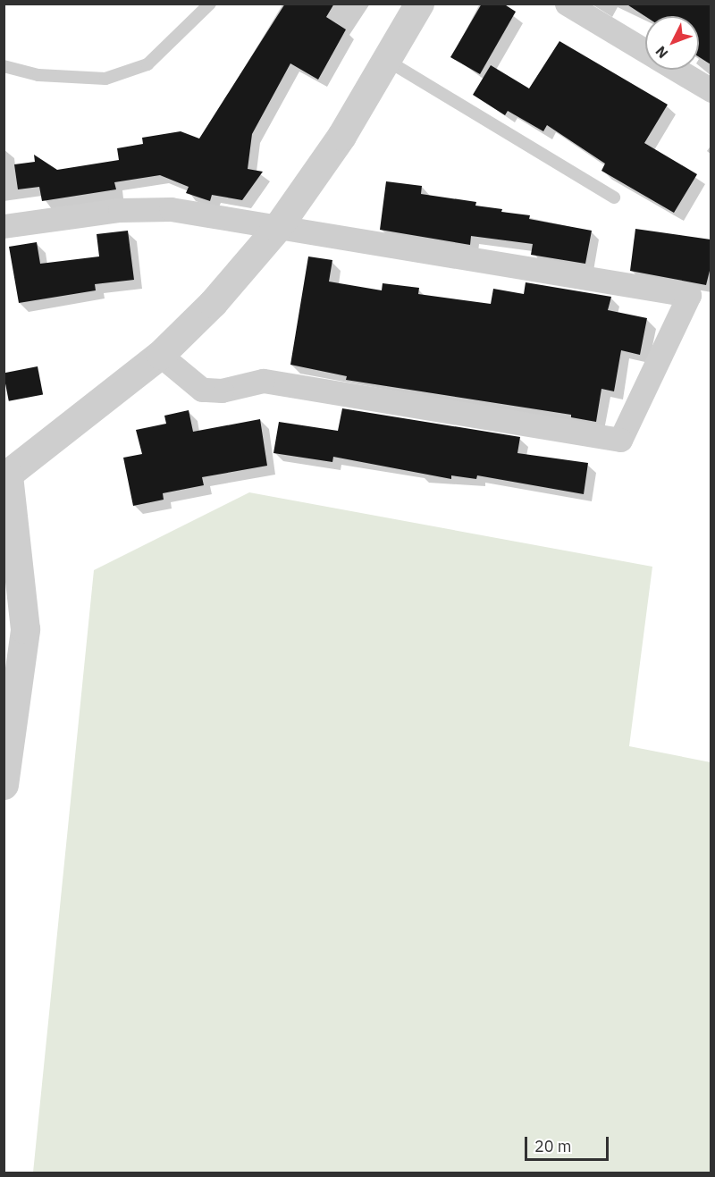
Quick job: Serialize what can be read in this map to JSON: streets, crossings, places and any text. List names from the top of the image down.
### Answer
{
  "scale_bar": "20 m",
  "north": "bottom left"
}
